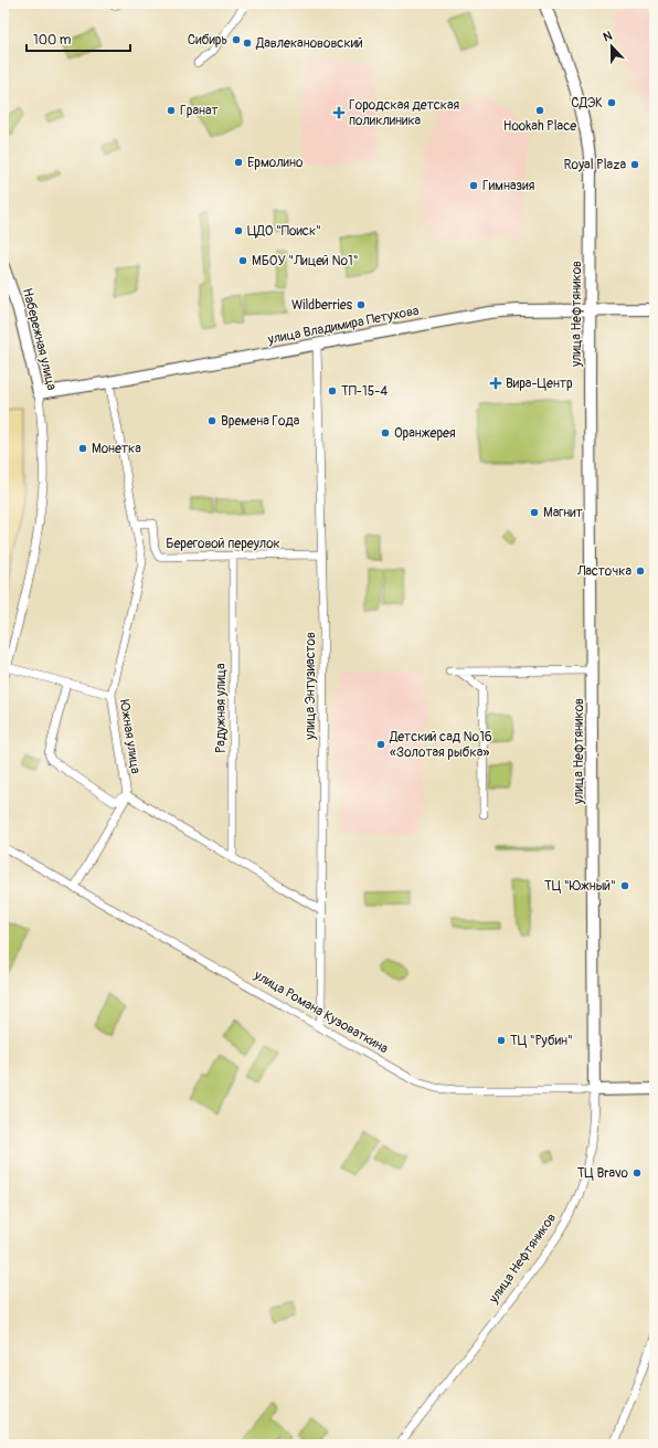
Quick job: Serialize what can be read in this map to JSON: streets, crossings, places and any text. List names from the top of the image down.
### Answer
{
  "streets": {
    "main road": [
      "улица Нефтяников",
      "улица Владимира Петухова",
      "Набережная улица",
      "улица Романа Кузоваткина"
    ],
    "street": [
      "Береговой переулок",
      "улица Энтузиастов",
      "Радужная улица",
      "Южная улица"
    ]
  },
  "crossings": [
    ["улица Нефтяников", "улица Владимира Петухова"],
    ["улица Нефтяников", "улица Романа Кузоваткина"],
    ["улица Владимира Петухова", "Набережная улица"],
    ["улица Владимира Петухова", "улица Энтузиастов"],
    ["улица Владимира Петухова", "Южная улица"],
    ["Береговой переулок", "улица Энтузиастов"],
    ["Береговой переулок", "Радужная улица"],
    ["Береговой переулок", "Южная улица"],
    ["улица Энтузиастов", "улица Романа Кузоваткина"]
  ],
  "places": {
    "other": [
      "Сибирь",
      "Давлеканововский",
      "СДЭК",
      "Гранат",
      "Hookah Place",
      "Ермолино",
      "Royal Plaza",
      "Гимназия",
      "ЦДО \"Поиск\"",
      "МБОУ \"Лицей №1\"",
      "Wildberries",
      "ТП-15-4",
      "Времена Года",
      "Оранжерея",
      "Монетка",
      "Магнит",
      "Ласточка",
      "Детский сад №16 «Золотая рыбка»",
      "ТЦ \"Южный\"",
      "ТЦ \"Рубин\"",
      "ТЦ Bravo"
    ],
    "health": ["Городская детская поликлиника", "Вира-Центр"]
  },
  "scale_bar": "100 m",
  "north": "top"
}
